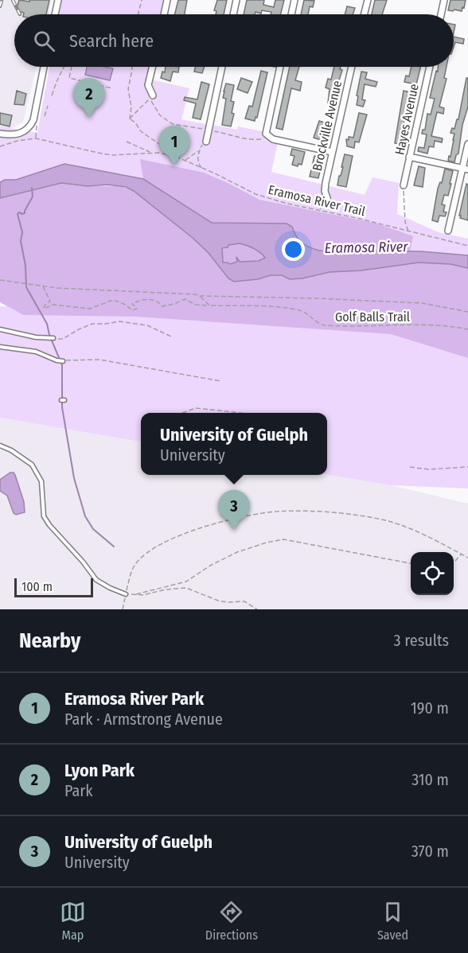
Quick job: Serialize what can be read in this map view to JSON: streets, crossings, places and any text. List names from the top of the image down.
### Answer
{
  "streets": {
    "street": ["Hayes Avenue", "Brockville Avenue"],
    "path": ["Eramosa River Trail", "Golf Balls Trail"]
  },
  "water": ["Eramosa River"],
  "scale_bar": "100 m",
  "page": {
    "search": "Search here",
    "pins": ["2", "1", "3"],
    "popup": ["University of Guelph", "University"],
    "scale": "100 m",
    "heading": ["Nearby", "3 results"],
    "list": [
      {
        "mark": "1",
        "name": "Eramosa River Park",
        "note": "Park · Armstrong Avenue",
        "value": "190 m"
      },
      {
        "mark": "2",
        "name": "Lyon Park",
        "note": "Park",
        "value": "310 m"
      },
      {
        "mark": "3",
        "name": "University of Guelph",
        "note": "University",
        "value": "370 m"
      }
    ],
    "nav": ["Map", "Directions", "Saved"]
  }
}
